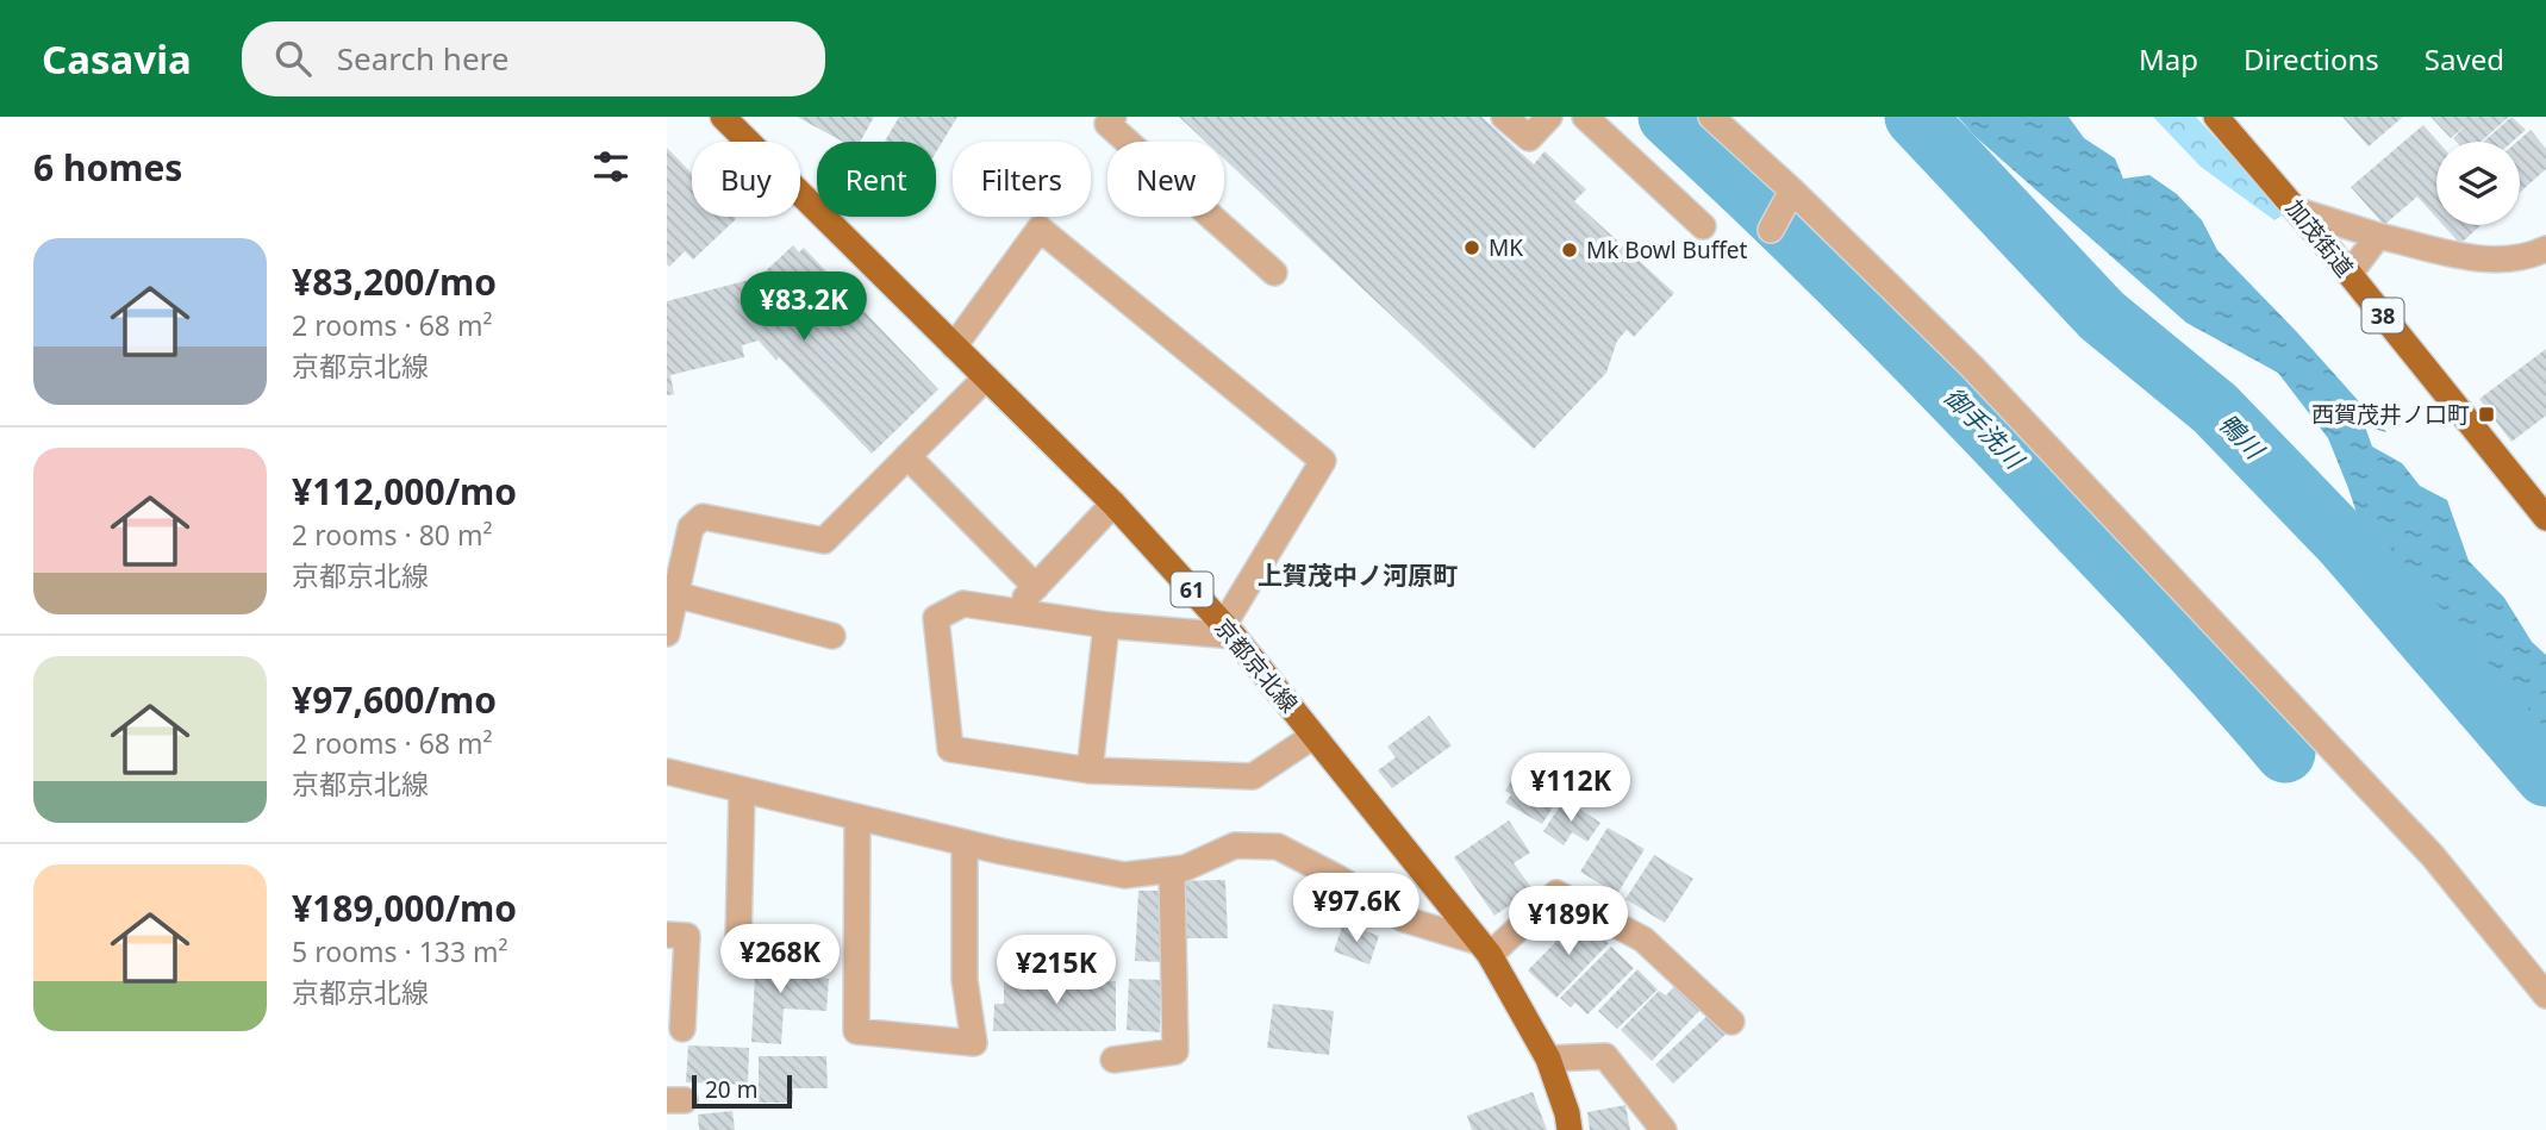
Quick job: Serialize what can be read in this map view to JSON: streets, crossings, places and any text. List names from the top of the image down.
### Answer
{
  "streets": {
    "main road": [
      "加茂街道",
      "38",
      "61",
      "京都京北線"
    ]
  },
  "districts": ["上賀茂中ノ河原町"],
  "water": ["御手洗川", "鴨川"],
  "places": {
    "other": ["MK", "Mk Bowl Buffet"],
    "transit": ["西賀茂井ノ口町"]
  },
  "scale_bar": "20 m",
  "page": {
    "header": "Casavia",
    "search": "Search here",
    "nav": ["Map", "Directions", "Saved"],
    "heading": "6 homes",
    "chip": [
      "Buy",
      "Rent",
      "Filters",
      "New"
    ],
    "list": [
      {
        "name": "¥83,200/mo",
        "note": "2 rooms · 68 m² · 京都京北線"
      },
      {
        "name": "¥112,000/mo",
        "note": "2 rooms · 80 m² · 京都京北線"
      },
      {
        "name": "¥97,600/mo",
        "note": "2 rooms · 68 m² · 京都京北線"
      },
      {
        "name": "¥189,000/mo",
        "note": "5 rooms · 133 m² · 京都京北線"
      }
    ],
    "price": [
      "¥83.2K",
      "¥112K",
      "¥97.6K",
      "¥189K",
      "¥268K",
      "¥215K"
    ],
    "scale": "20 m"
  }
}
